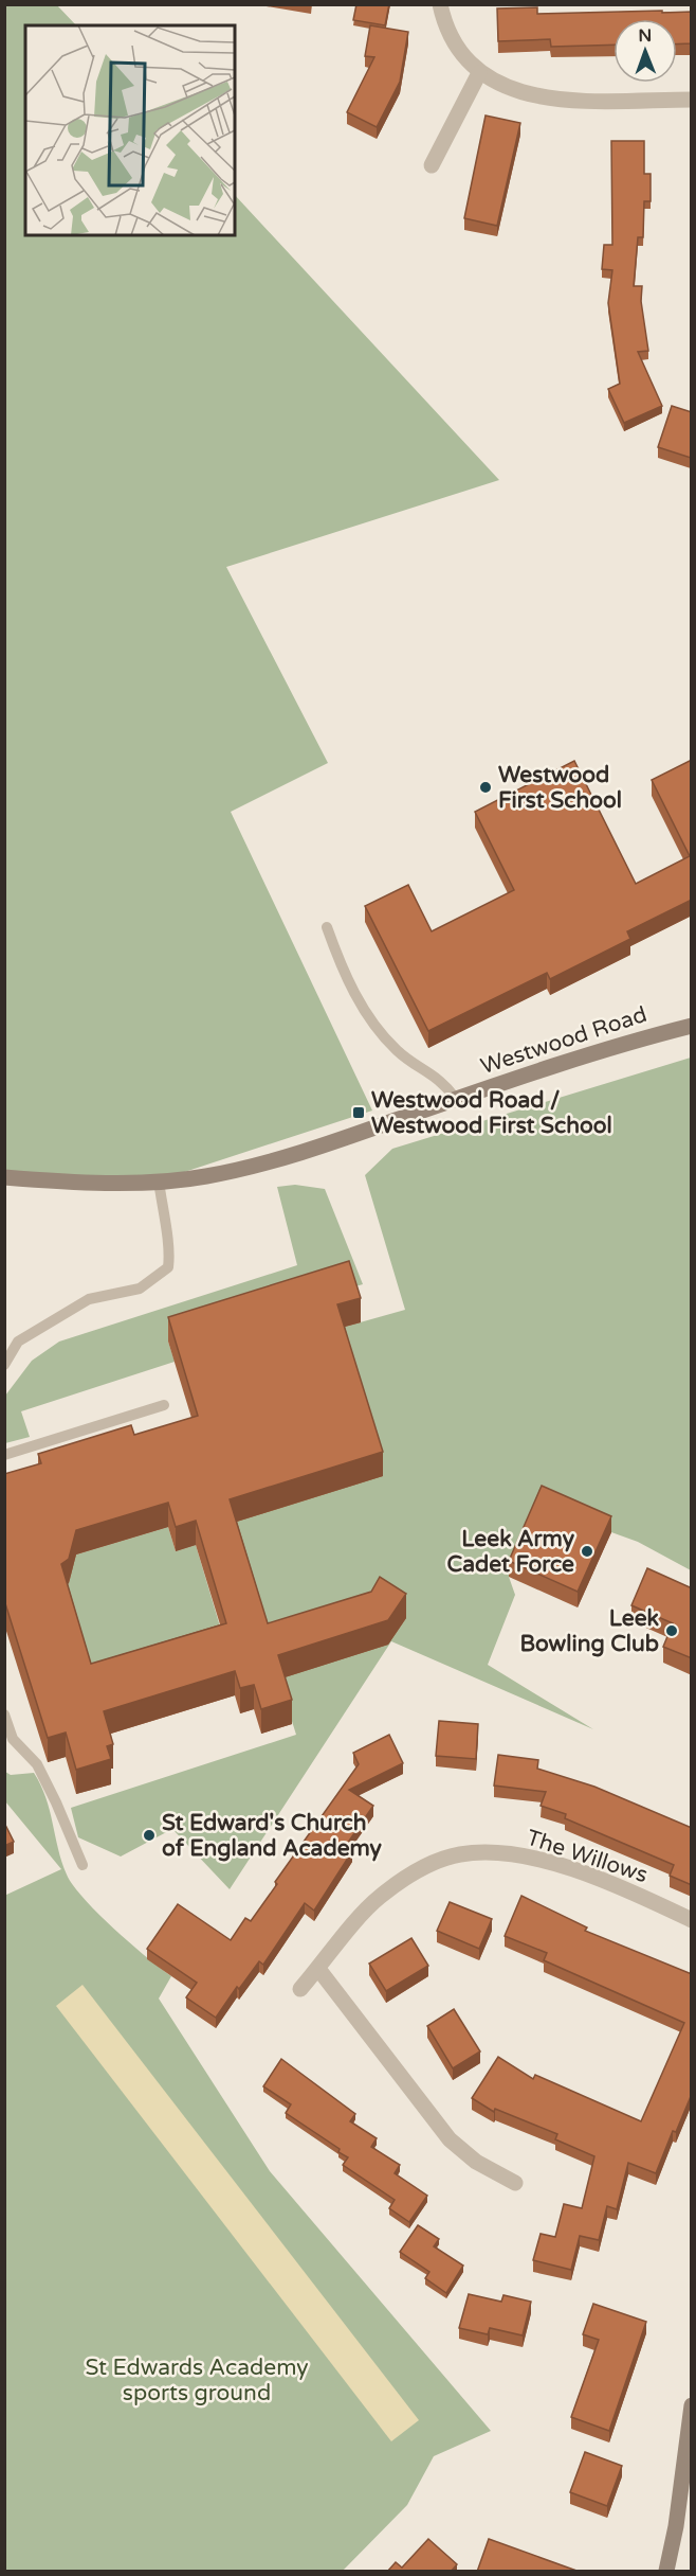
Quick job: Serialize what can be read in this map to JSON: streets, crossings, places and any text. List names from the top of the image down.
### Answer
{
  "streets": {
    "street": ["Westwood Road", "The Willows"]
  },
  "parks": ["St Edwards Academy sports ground"],
  "places": {
    "other": [
      "Westwood First School",
      "Leek Army Cadet Force",
      "Leek Bowling Club",
      "St Edward's Church of England Academy"
    ],
    "transit": ["Westwood Road / Westwood First School"]
  },
  "north": "top"
}
